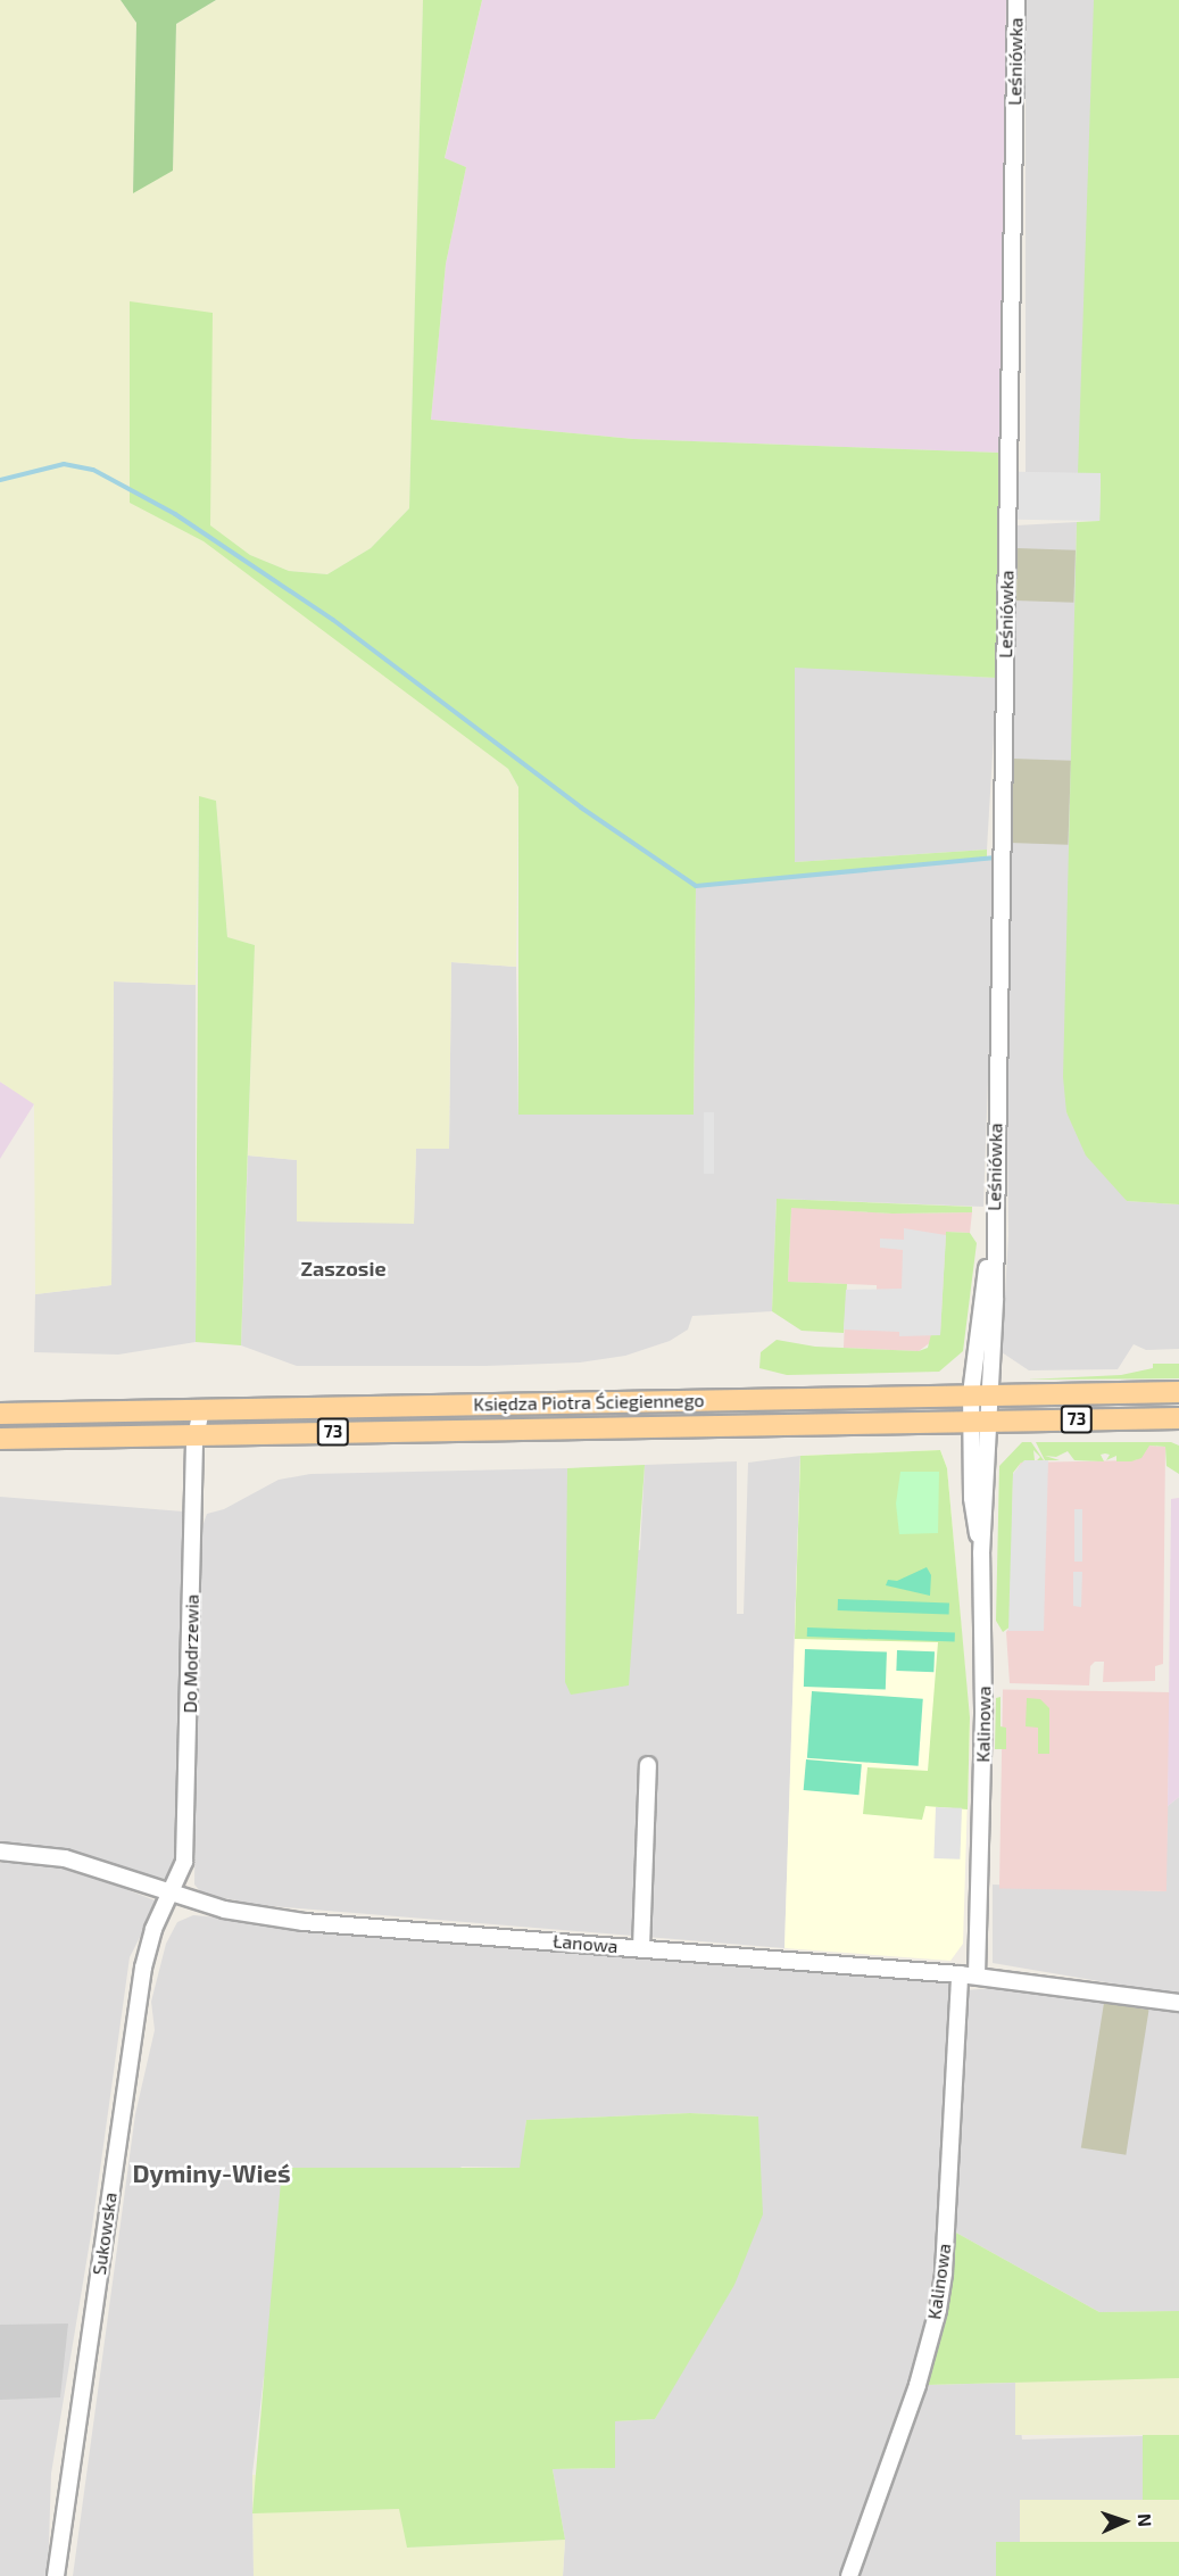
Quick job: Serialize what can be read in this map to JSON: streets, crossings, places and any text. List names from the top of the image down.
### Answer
{
  "streets": {
    "main road": ["Księdza Piotra Ściegiennego", "73"],
    "street": [
      "Leśniówka",
      "Do Modrzewia",
      "Kalinowa",
      "Łanowa",
      "Sukowska"
    ]
  },
  "crossings": [
    ["Leśniówka", "Księdza Piotra Ściegiennego"],
    ["Leśniówka", "Kalinowa"],
    ["Księdza Piotra Ściegiennego", "Do Modrzewia"],
    ["Księdza Piotra Ściegiennego", "Kalinowa"],
    ["Do Modrzewia", "Łanowa"],
    ["Do Modrzewia", "Sukowska"],
    ["Kalinowa", "Łanowa"],
    ["Łanowa", "Sukowska"]
  ],
  "districts": ["Zaszosie", "Dyminy-Wieś"],
  "north": "right"
}
